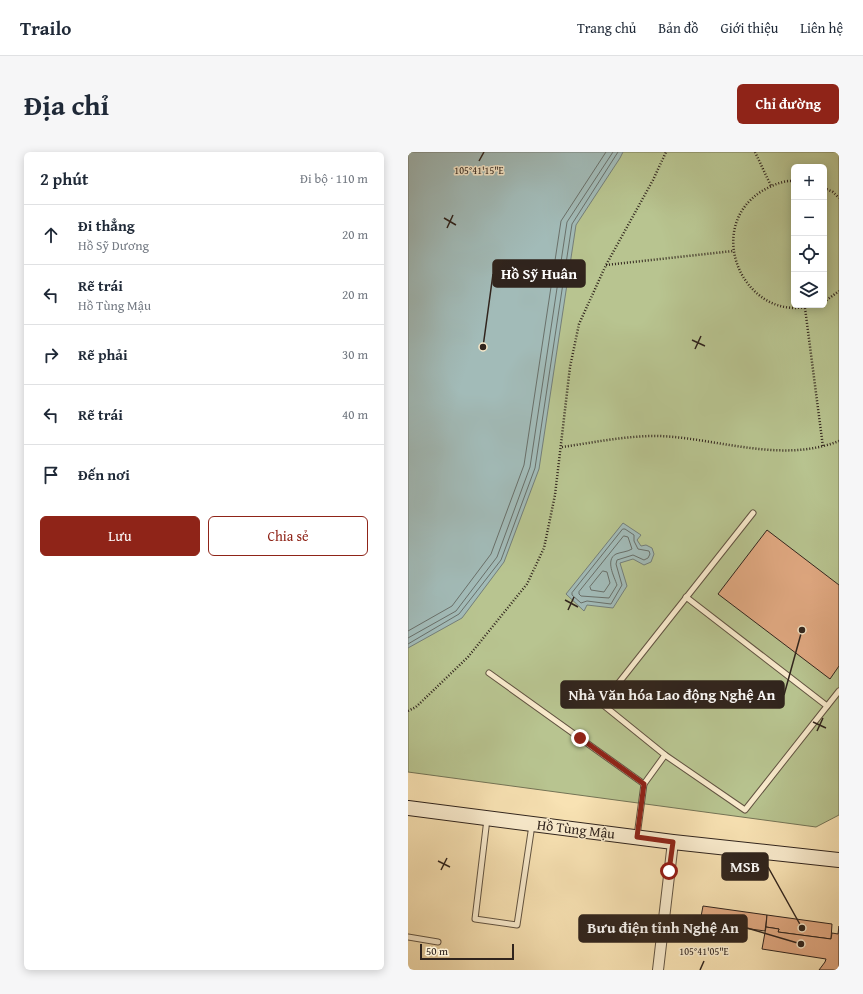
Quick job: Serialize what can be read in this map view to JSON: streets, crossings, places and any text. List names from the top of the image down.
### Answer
{
  "streets": {
    "main road": ["Hồ Tùng Mậu"]
  },
  "places": [
    "Hồ Sỹ Huân",
    "Nhà Văn hóa Lao động Nghệ An",
    "MSB",
    "Bưu điện tỉnh Nghệ An"
  ],
  "scale_bar": "50 m",
  "page": {
    "header": "Trailo",
    "nav": [
      "Trang chủ",
      "Bản đồ",
      "Giới thiệu",
      "Liên hệ"
    ],
    "title": "Địa chỉ",
    "buttons": [
      "Chỉ đường",
      ["Lưu", "Chia sẻ"]
    ],
    "heading": ["2 phút", "Đi bộ · 110 m"],
    "map_buttons": ["+", "−"],
    "list": [
      ["Đi thẳng", "Hồ Sỹ Dương", "20 m"],
      ["Rẽ trái", "Hồ Tùng Mậu", "20 m"],
      ["Rẽ phải", "30 m"],
      ["Rẽ trái", "40 m"],
      "Đến nơi"
    ],
    "scale": "50 m"
  },
  "coordinates": ["105°41'15\"E", "105°41'05\"E"]
}
